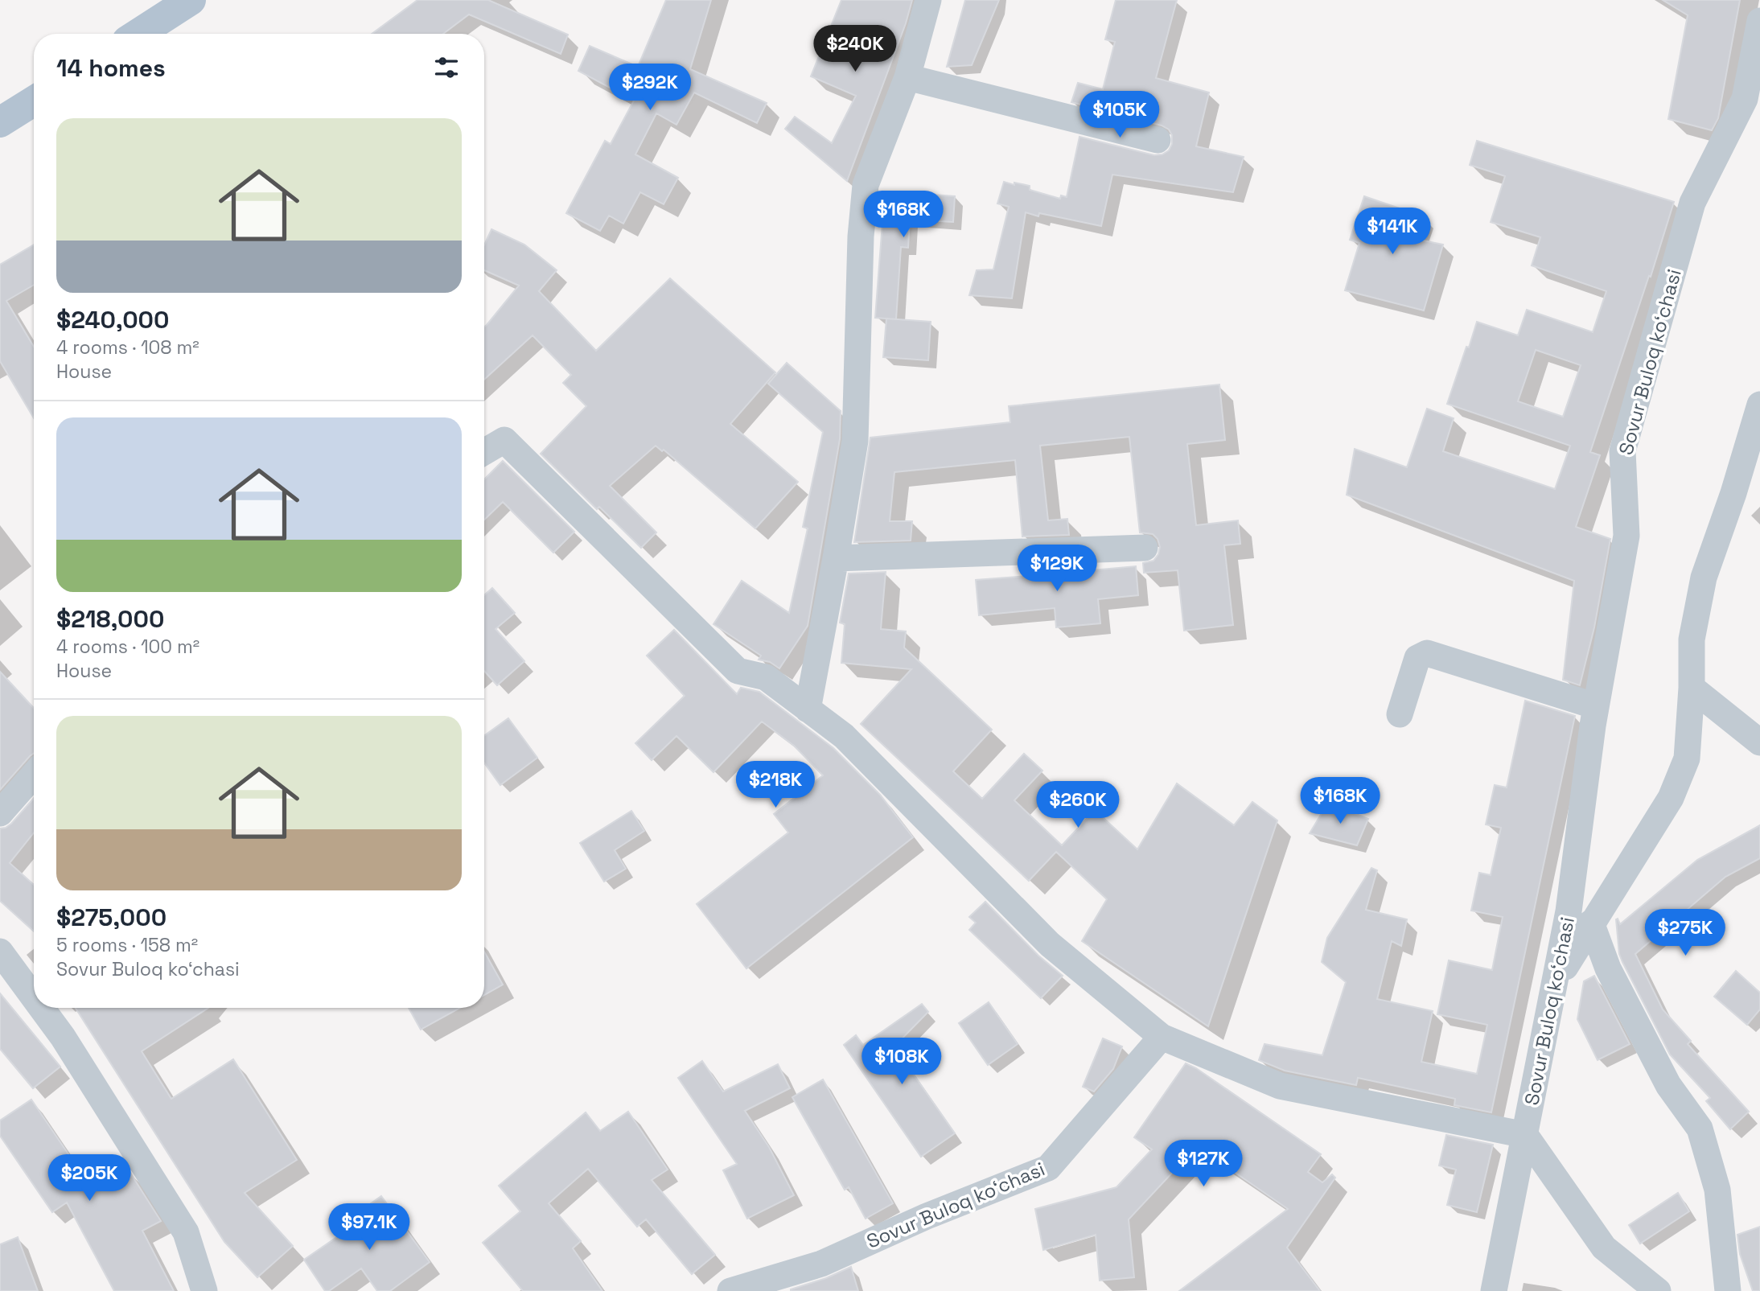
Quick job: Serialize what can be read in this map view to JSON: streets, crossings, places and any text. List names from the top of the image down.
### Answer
{
  "streets": {
    "street": ["Sovur Buloq koʻchasi"]
  },
  "page": {
    "price": [
      "$240K",
      "$292K",
      "$105K",
      "$168K",
      "$141K",
      "$129K",
      "$218K",
      "$168K",
      "$260K",
      "$275K",
      "$108K",
      "$127K",
      "$205K",
      "$97.1K"
    ],
    "heading": "14 homes",
    "list": [
      {
        "name": "$240,000",
        "note": "4 rooms · 108 m² · House"
      },
      {
        "name": "$218,000",
        "note": "4 rooms · 100 m² · House"
      },
      {
        "name": "$275,000",
        "note": "5 rooms · 158 m² · Sovur Buloq koʻchasi"
      }
    ]
  }
}
